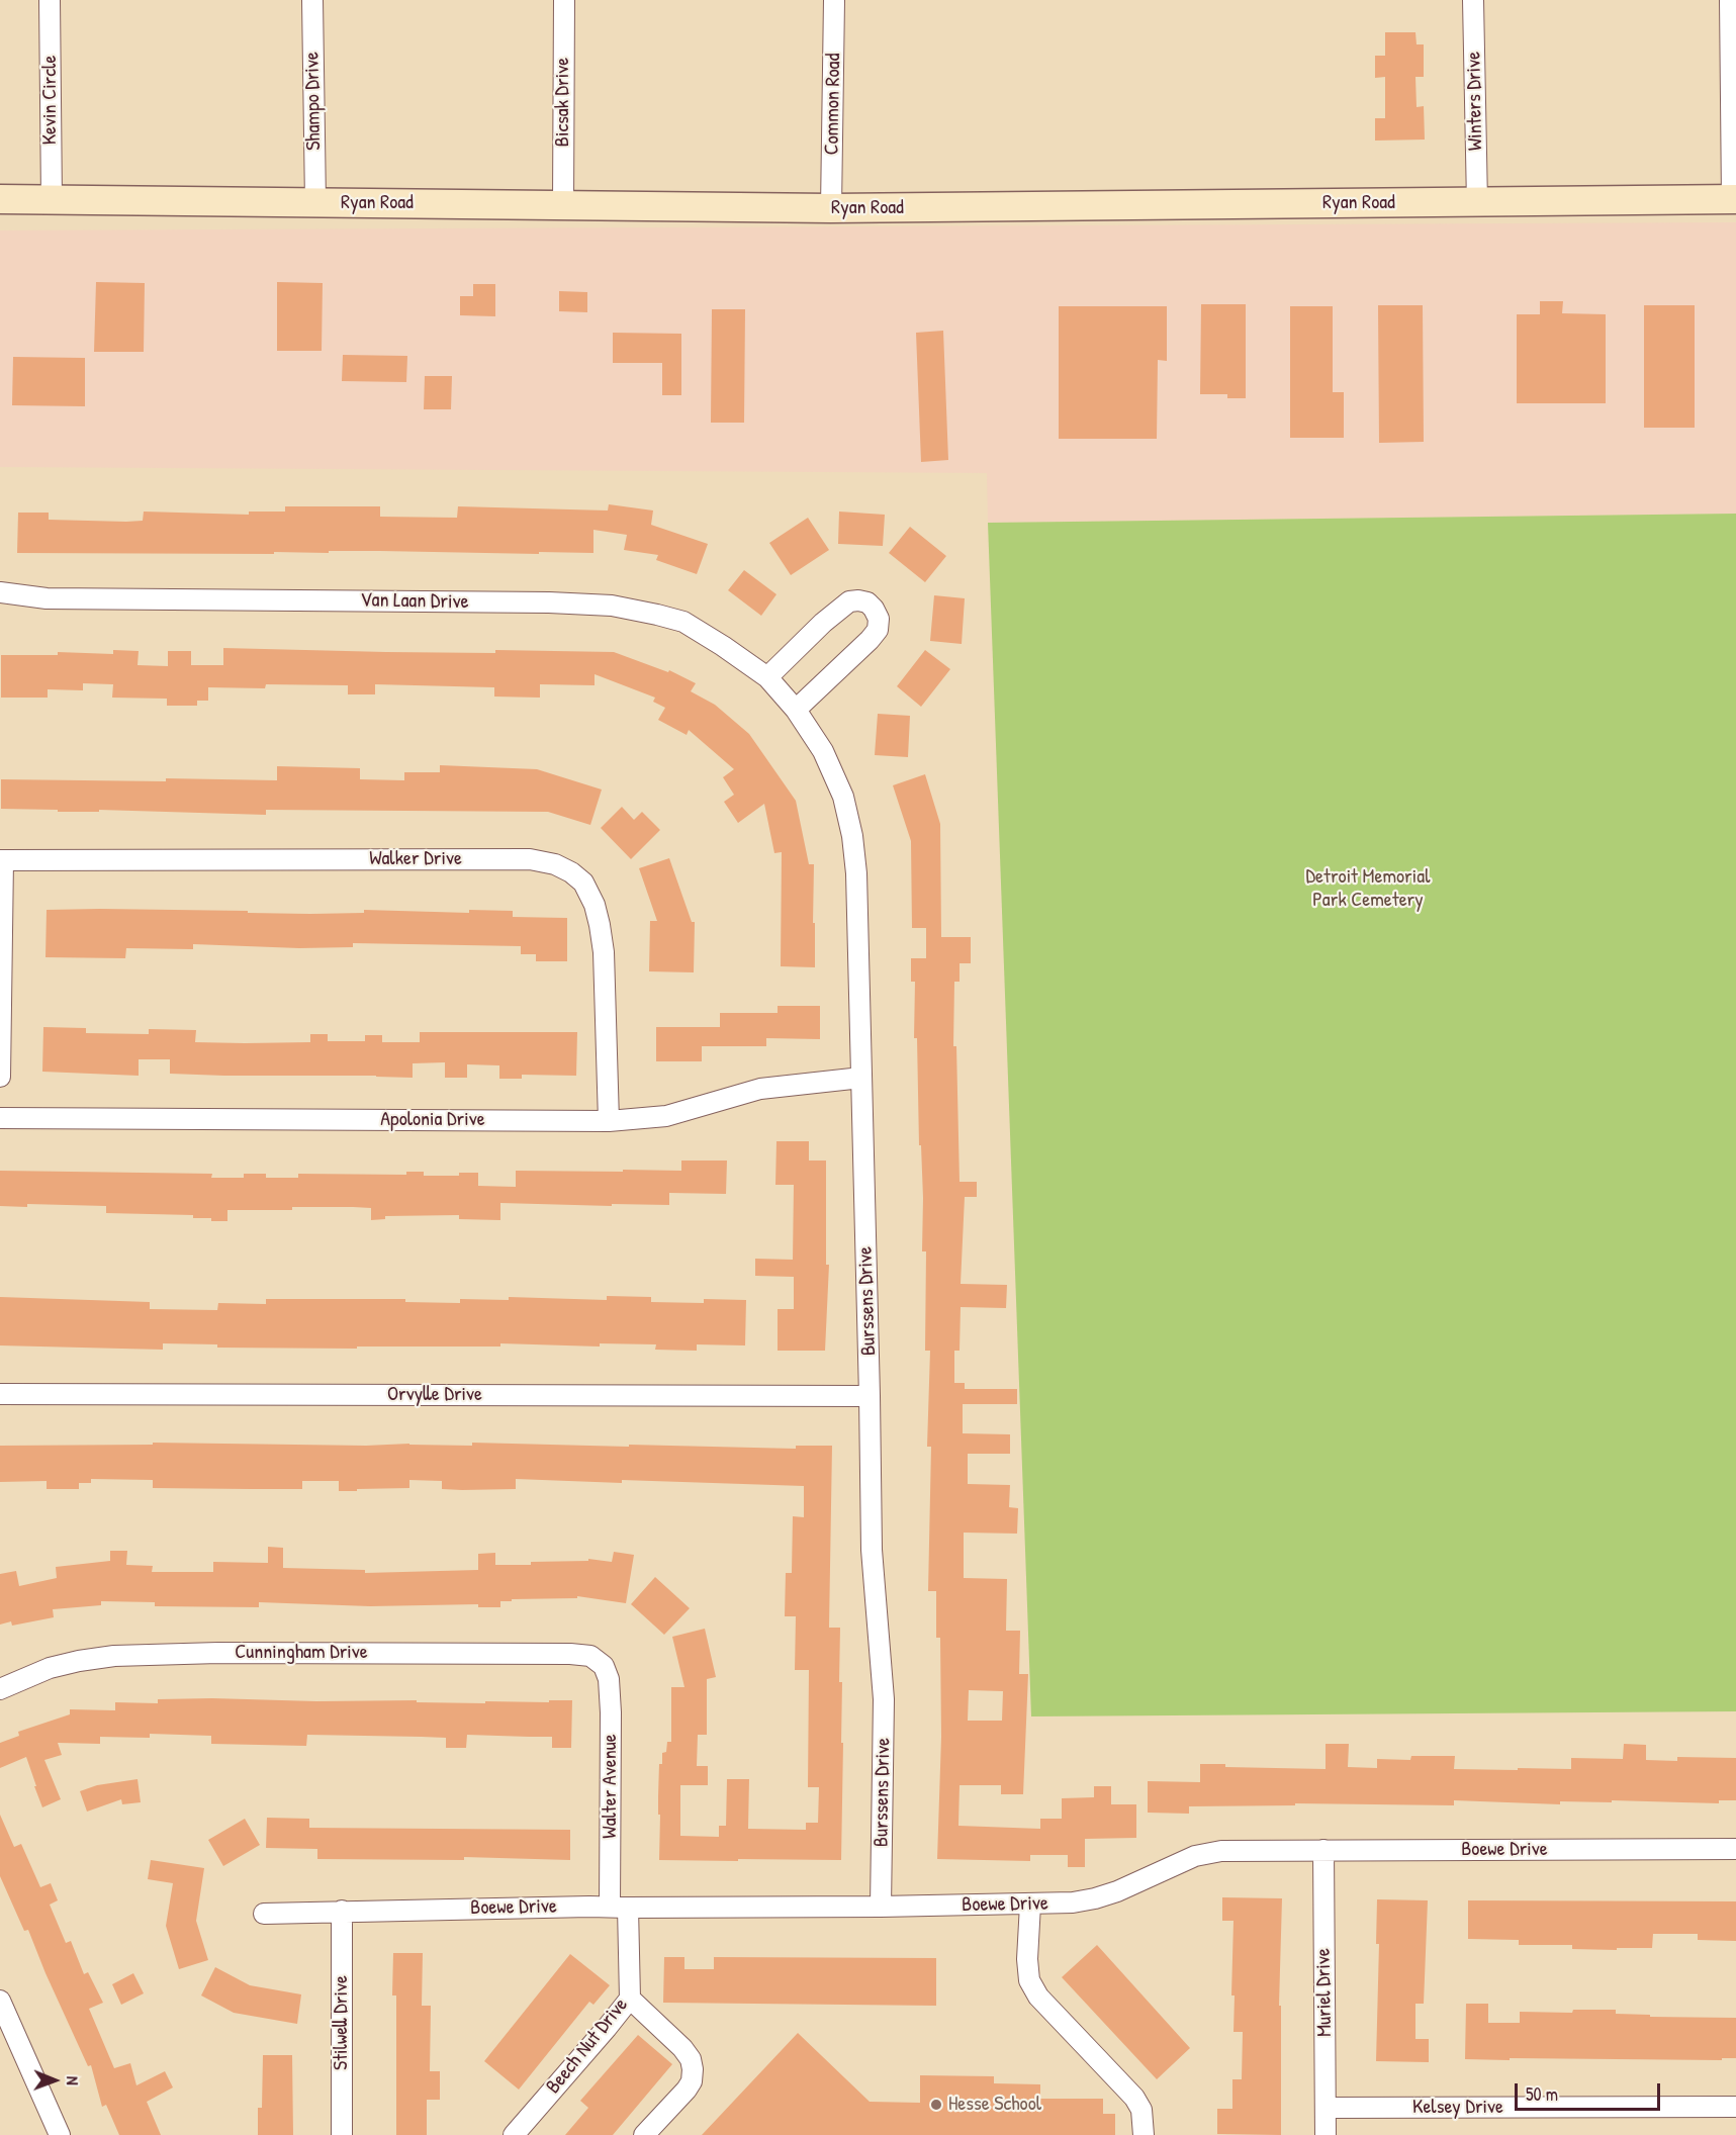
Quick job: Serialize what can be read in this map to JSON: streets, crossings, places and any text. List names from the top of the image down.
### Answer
{
  "streets": {
    "main road": ["Ryan Road"],
    "street": [
      "Kevin Circle",
      "Shampo Drive",
      "Winters Drive",
      "Bicsak Drive",
      "Common Road",
      "Van Laan Drive",
      "Walker Drive",
      "Apolonia Drive",
      "Burssens Drive",
      "Orvylle Drive",
      "Cunningham Drive",
      "Walter Avenue",
      "Boewe Drive",
      "Muriel Drive",
      "Stilwell Drive",
      "Beech Nut Drive",
      "Kelsey Drive"
    ]
  },
  "crossings": [
    ["Kevin Circle", "Ryan Road"],
    ["Shampo Drive", "Ryan Road"],
    ["Winters Drive", "Ryan Road"],
    ["Bicsak Drive", "Ryan Road"],
    ["Common Road", "Ryan Road"],
    ["Van Laan Drive", "Burssens Drive"],
    ["Walker Drive", "Apolonia Drive"],
    ["Apolonia Drive", "Burssens Drive"],
    ["Burssens Drive", "Orvylle Drive"],
    ["Burssens Drive", "Boewe Drive"],
    ["Cunningham Drive", "Walter Avenue"],
    ["Walter Avenue", "Boewe Drive"],
    ["Walter Avenue", "Beech Nut Drive"],
    ["Boewe Drive", "Muriel Drive"],
    ["Boewe Drive", "Stilwell Drive"],
    ["Boewe Drive", "Beech Nut Drive"],
    ["Muriel Drive", "Kelsey Drive"]
  ],
  "parks": ["Detroit Memorial Park Cemetery"],
  "places": ["Hesse School"],
  "scale_bar": "50 m",
  "north": "right"
}
